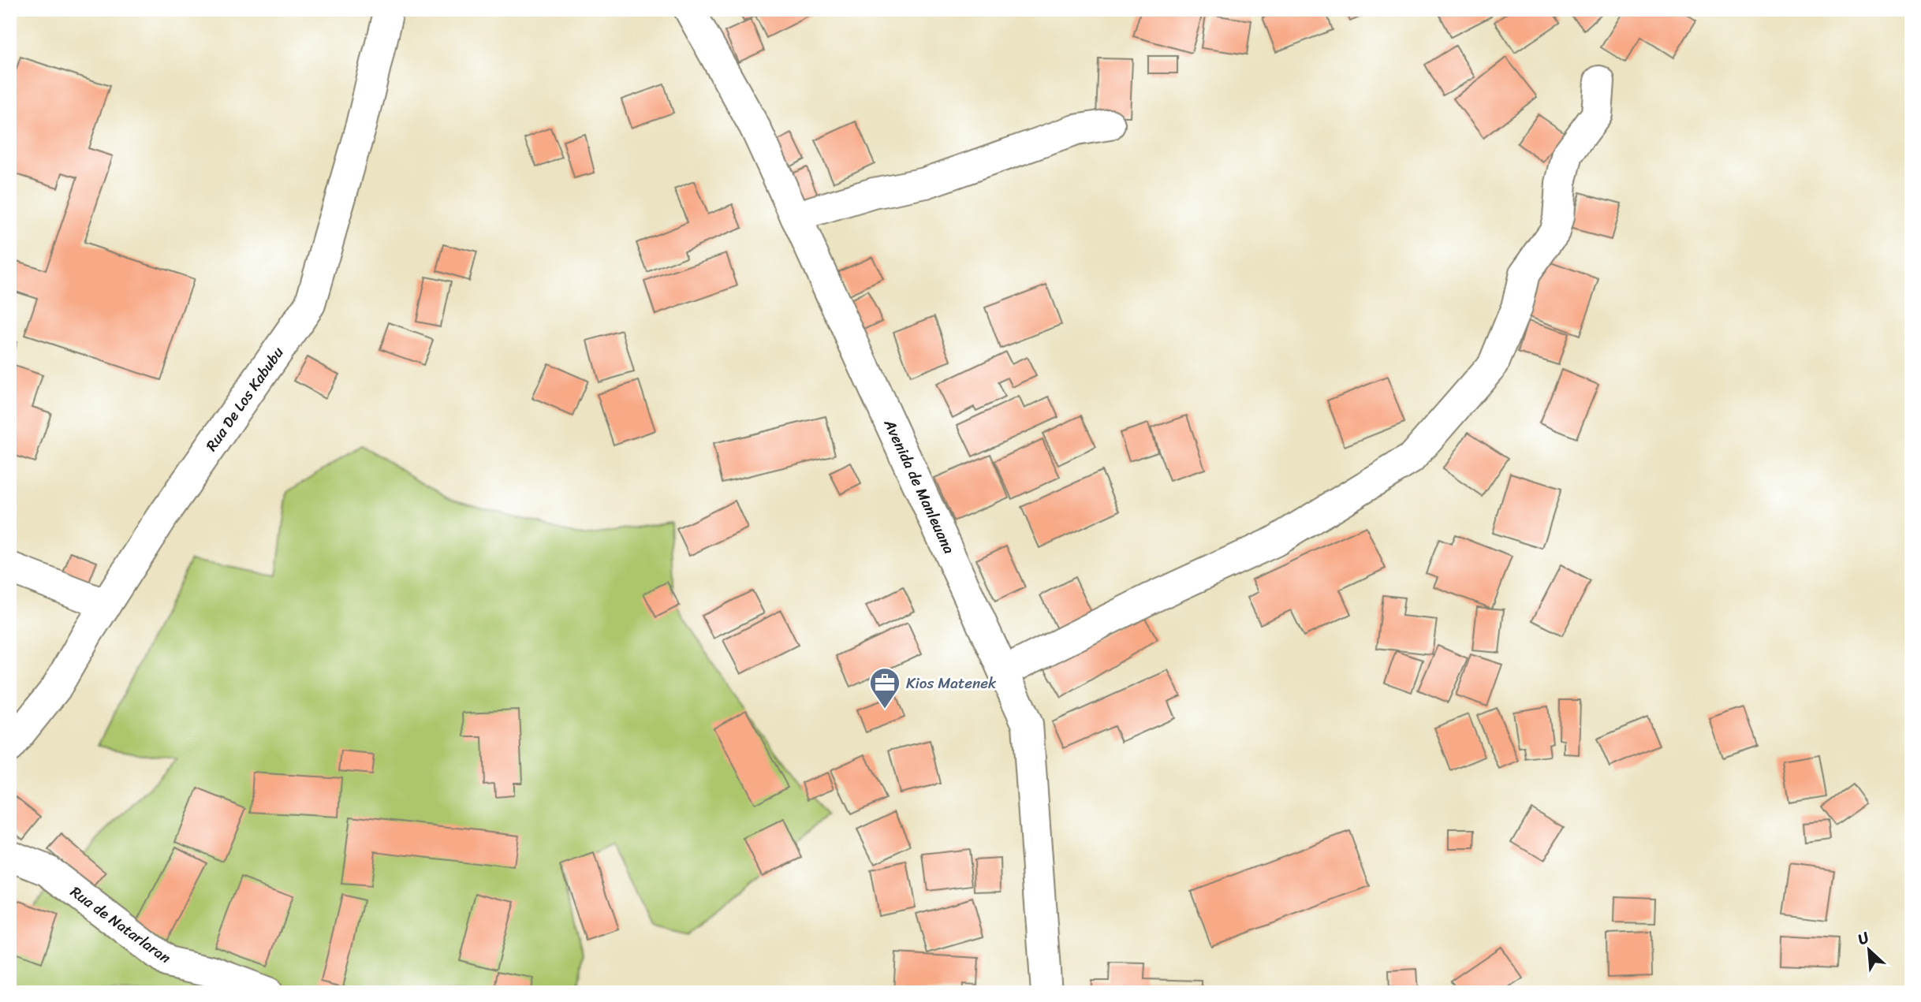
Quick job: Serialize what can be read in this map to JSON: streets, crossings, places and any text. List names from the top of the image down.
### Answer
{
  "streets": {
    "street": ["Rua De Los Kabubu", "Avenida de Manleuana", "Rua de Natarlaran"]
  },
  "places": {
    "office": ["Kios Matenek"]
  },
  "north": "top left"
}
